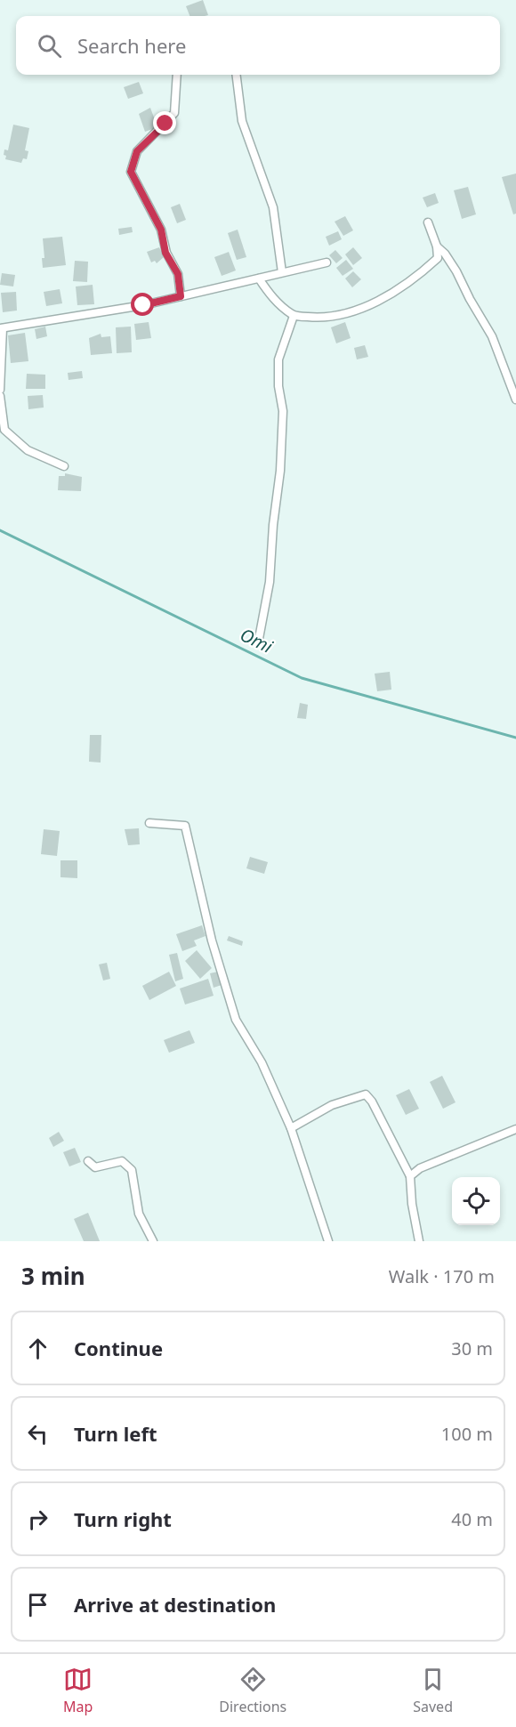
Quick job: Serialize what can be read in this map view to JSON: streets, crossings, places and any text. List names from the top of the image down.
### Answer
{
  "water": ["Omi"],
  "page": {
    "search": "Search here",
    "heading": ["3 min", "Walk · 170 m"],
    "list": [
      ["Continue", "30 m"],
      ["Turn left", "100 m"],
      ["Turn right", "40 m"],
      "Arrive at destination"
    ],
    "nav": ["Map", "Directions", "Saved"]
  }
}
